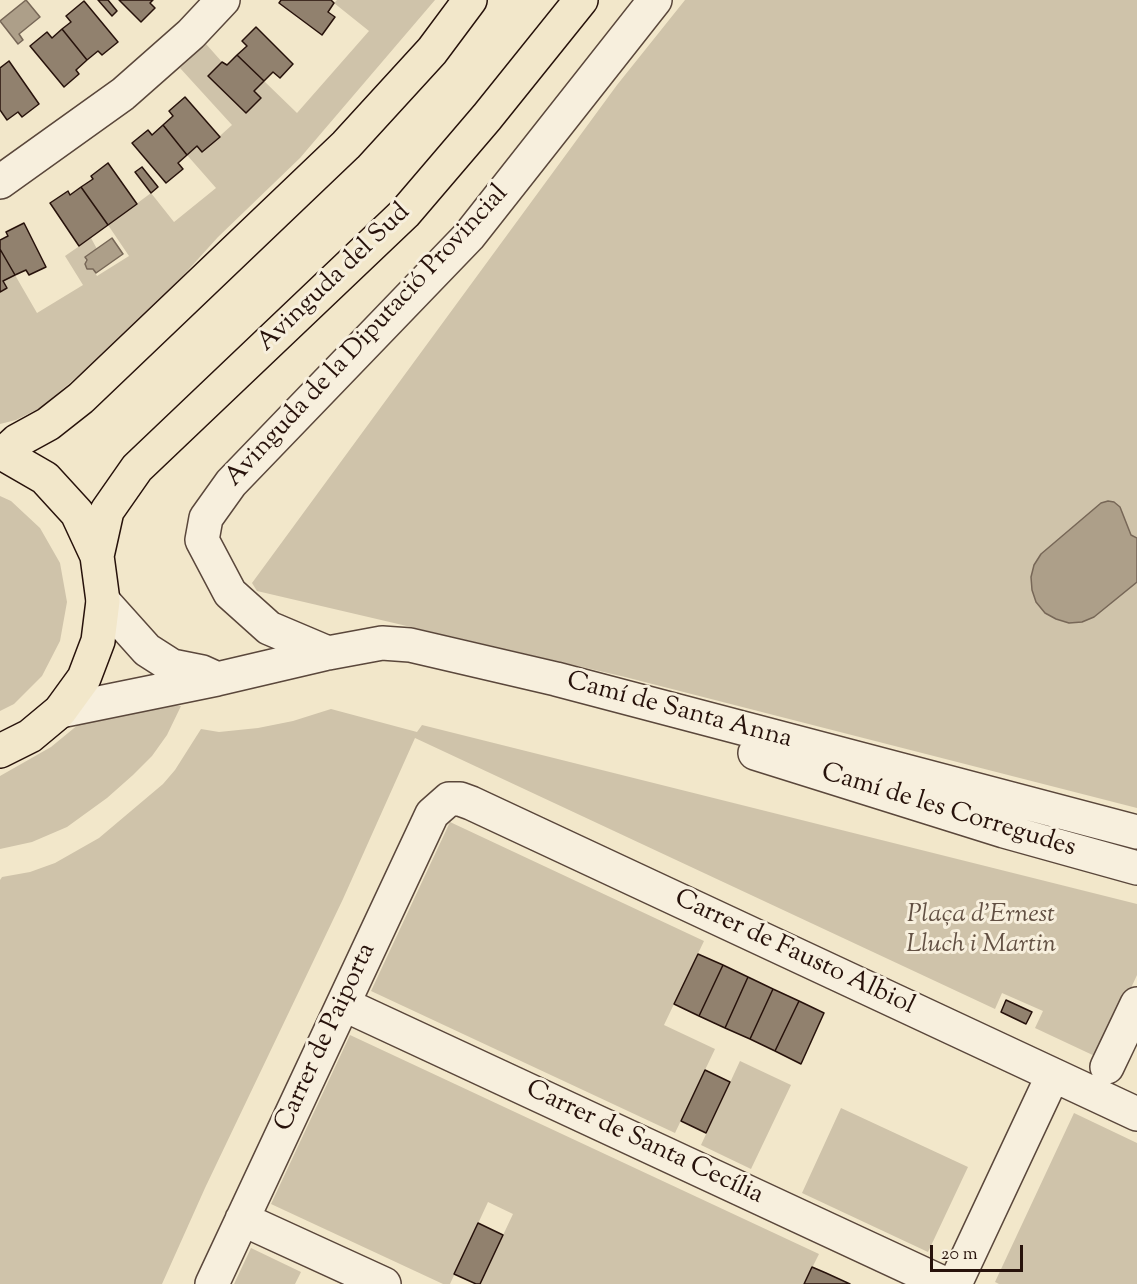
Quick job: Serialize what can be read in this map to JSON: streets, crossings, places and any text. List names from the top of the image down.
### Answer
{
  "streets": {
    "main road": ["Avinguda del Sud"],
    "street": [
      "Avinguda de la Diputació Provincial",
      "Camí de Santa Anna",
      "Camí de les Corregudes",
      "Carrer de Fausto Albiol",
      "Carrer de Paiporta",
      "Carrer de Santa Cecília"
    ]
  },
  "crossings": [
    ["Avinguda de la Diputació Provincial", "Camí de Santa Anna"],
    ["Camí de Santa Anna", "Camí de les Corregudes"],
    ["Carrer de Fausto Albiol", "Carrer de Paiporta"],
    ["Carrer de Paiporta", "Carrer de Santa Cecília"]
  ],
  "parks": ["Plaça d'Ernest Lluch i Martin"],
  "scale_bar": "20 m"
}
